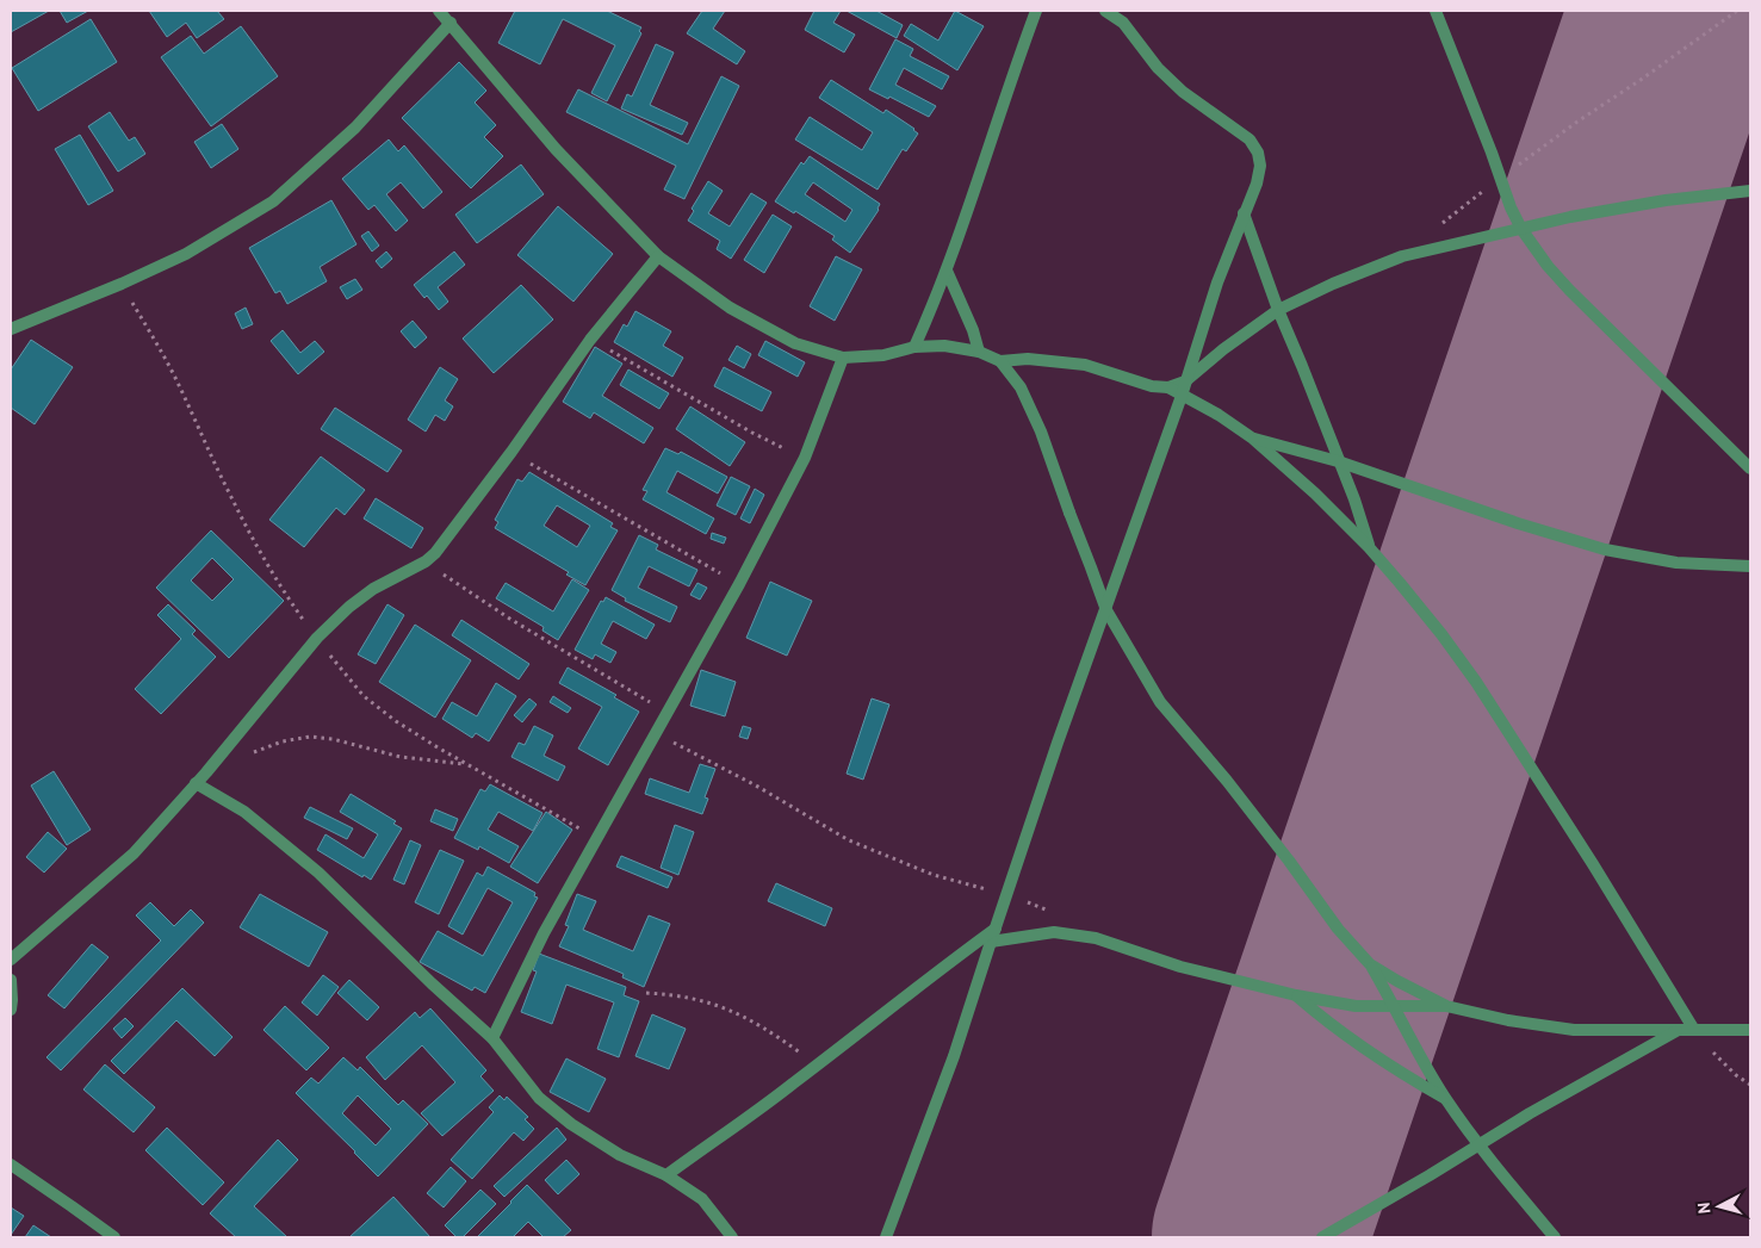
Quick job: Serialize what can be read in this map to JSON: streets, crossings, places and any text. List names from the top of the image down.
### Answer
{
  "north": "left"
}
